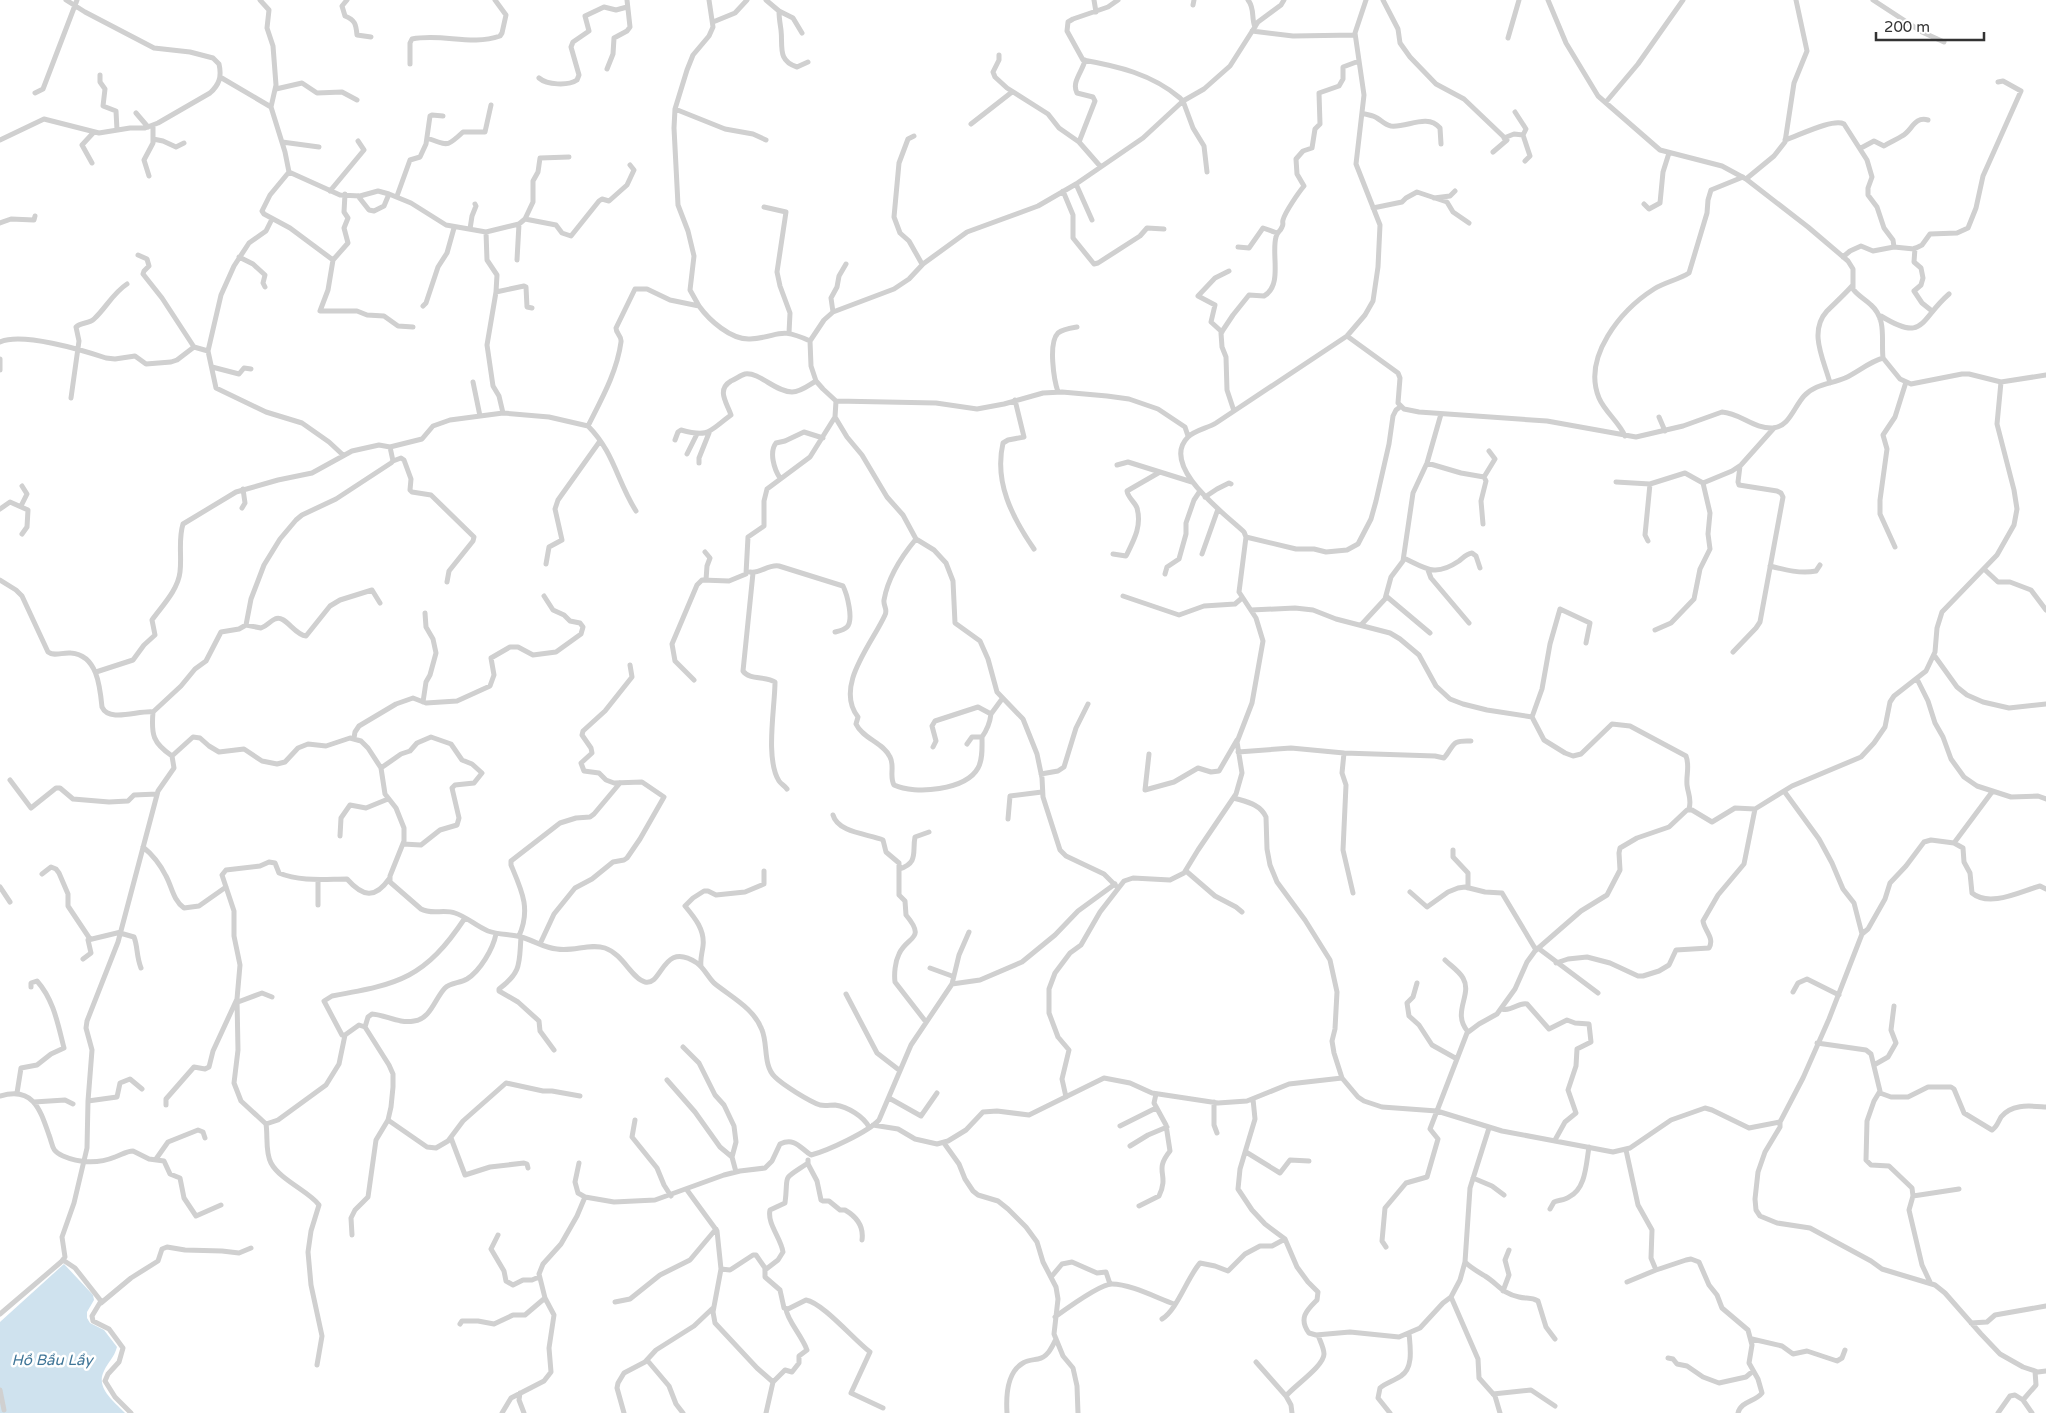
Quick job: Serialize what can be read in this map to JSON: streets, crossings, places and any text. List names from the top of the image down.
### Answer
{
  "water": ["Hồ Bầu Lầy"],
  "scale_bar": "200 m"
}
